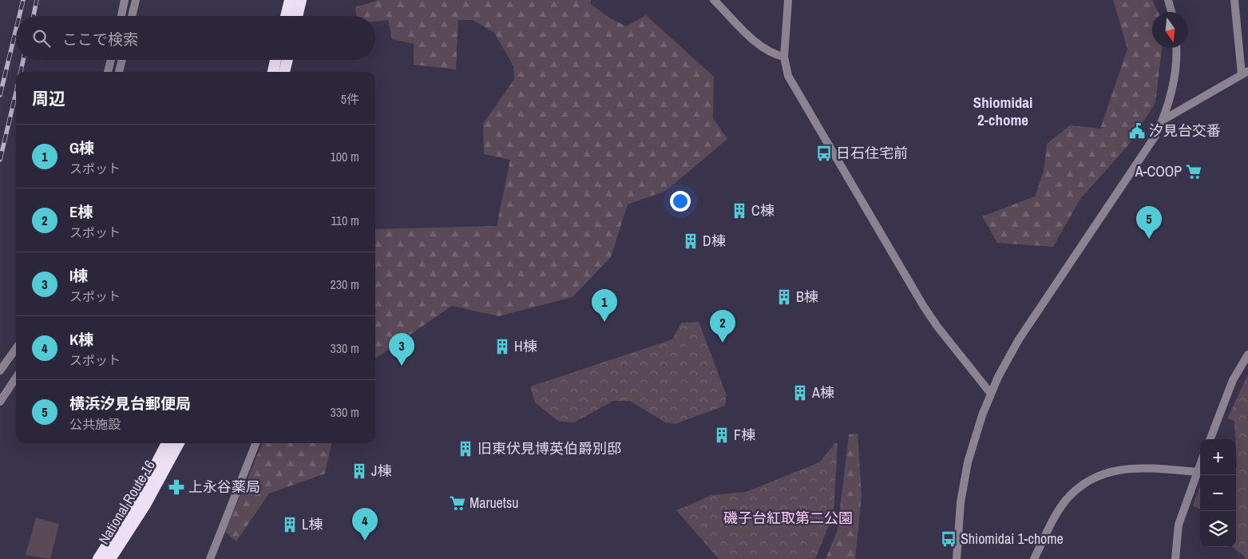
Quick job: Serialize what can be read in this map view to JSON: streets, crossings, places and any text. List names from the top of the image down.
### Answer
{
  "streets": {
    "highway": ["National Route 16"]
  },
  "districts": ["Shiomidai 2-chome"],
  "parks": ["磯子台紅取第二公園"],
  "places": {
    "public building": ["汐見台交番"],
    "bus stop": ["日石住宅前", "Shiomidai 1-chome"],
    "supermarket": ["A-COOP", "Maruetsu"],
    "building": [
      "C棟",
      "D棟",
      "B棟",
      "H棟",
      "A棟",
      "F棟",
      "旧東伏見博英伯爵別邸",
      "J棟",
      "L棟"
    ],
    "pharmacy": ["上永谷薬局"]
  },
  "north": "bottom",
  "page": {
    "search": "ここで検索",
    "heading": ["周辺", "5件"],
    "list": [
      {
        "mark": "1",
        "name": "G棟",
        "note": "スポット",
        "value": "100 m"
      },
      {
        "mark": "2",
        "name": "E棟",
        "note": "スポット",
        "value": "110 m"
      },
      {
        "mark": "3",
        "name": "I棟",
        "note": "スポット",
        "value": "230 m"
      },
      {
        "mark": "4",
        "name": "K棟",
        "note": "スポット",
        "value": "330 m"
      },
      {
        "mark": "5",
        "name": "横浜汐見台郵便局",
        "note": "公共施設",
        "value": "330 m"
      }
    ],
    "pins": [
      "5",
      "1",
      "2",
      "3",
      "4"
    ],
    "map_buttons": ["+", "−"]
  }
}
